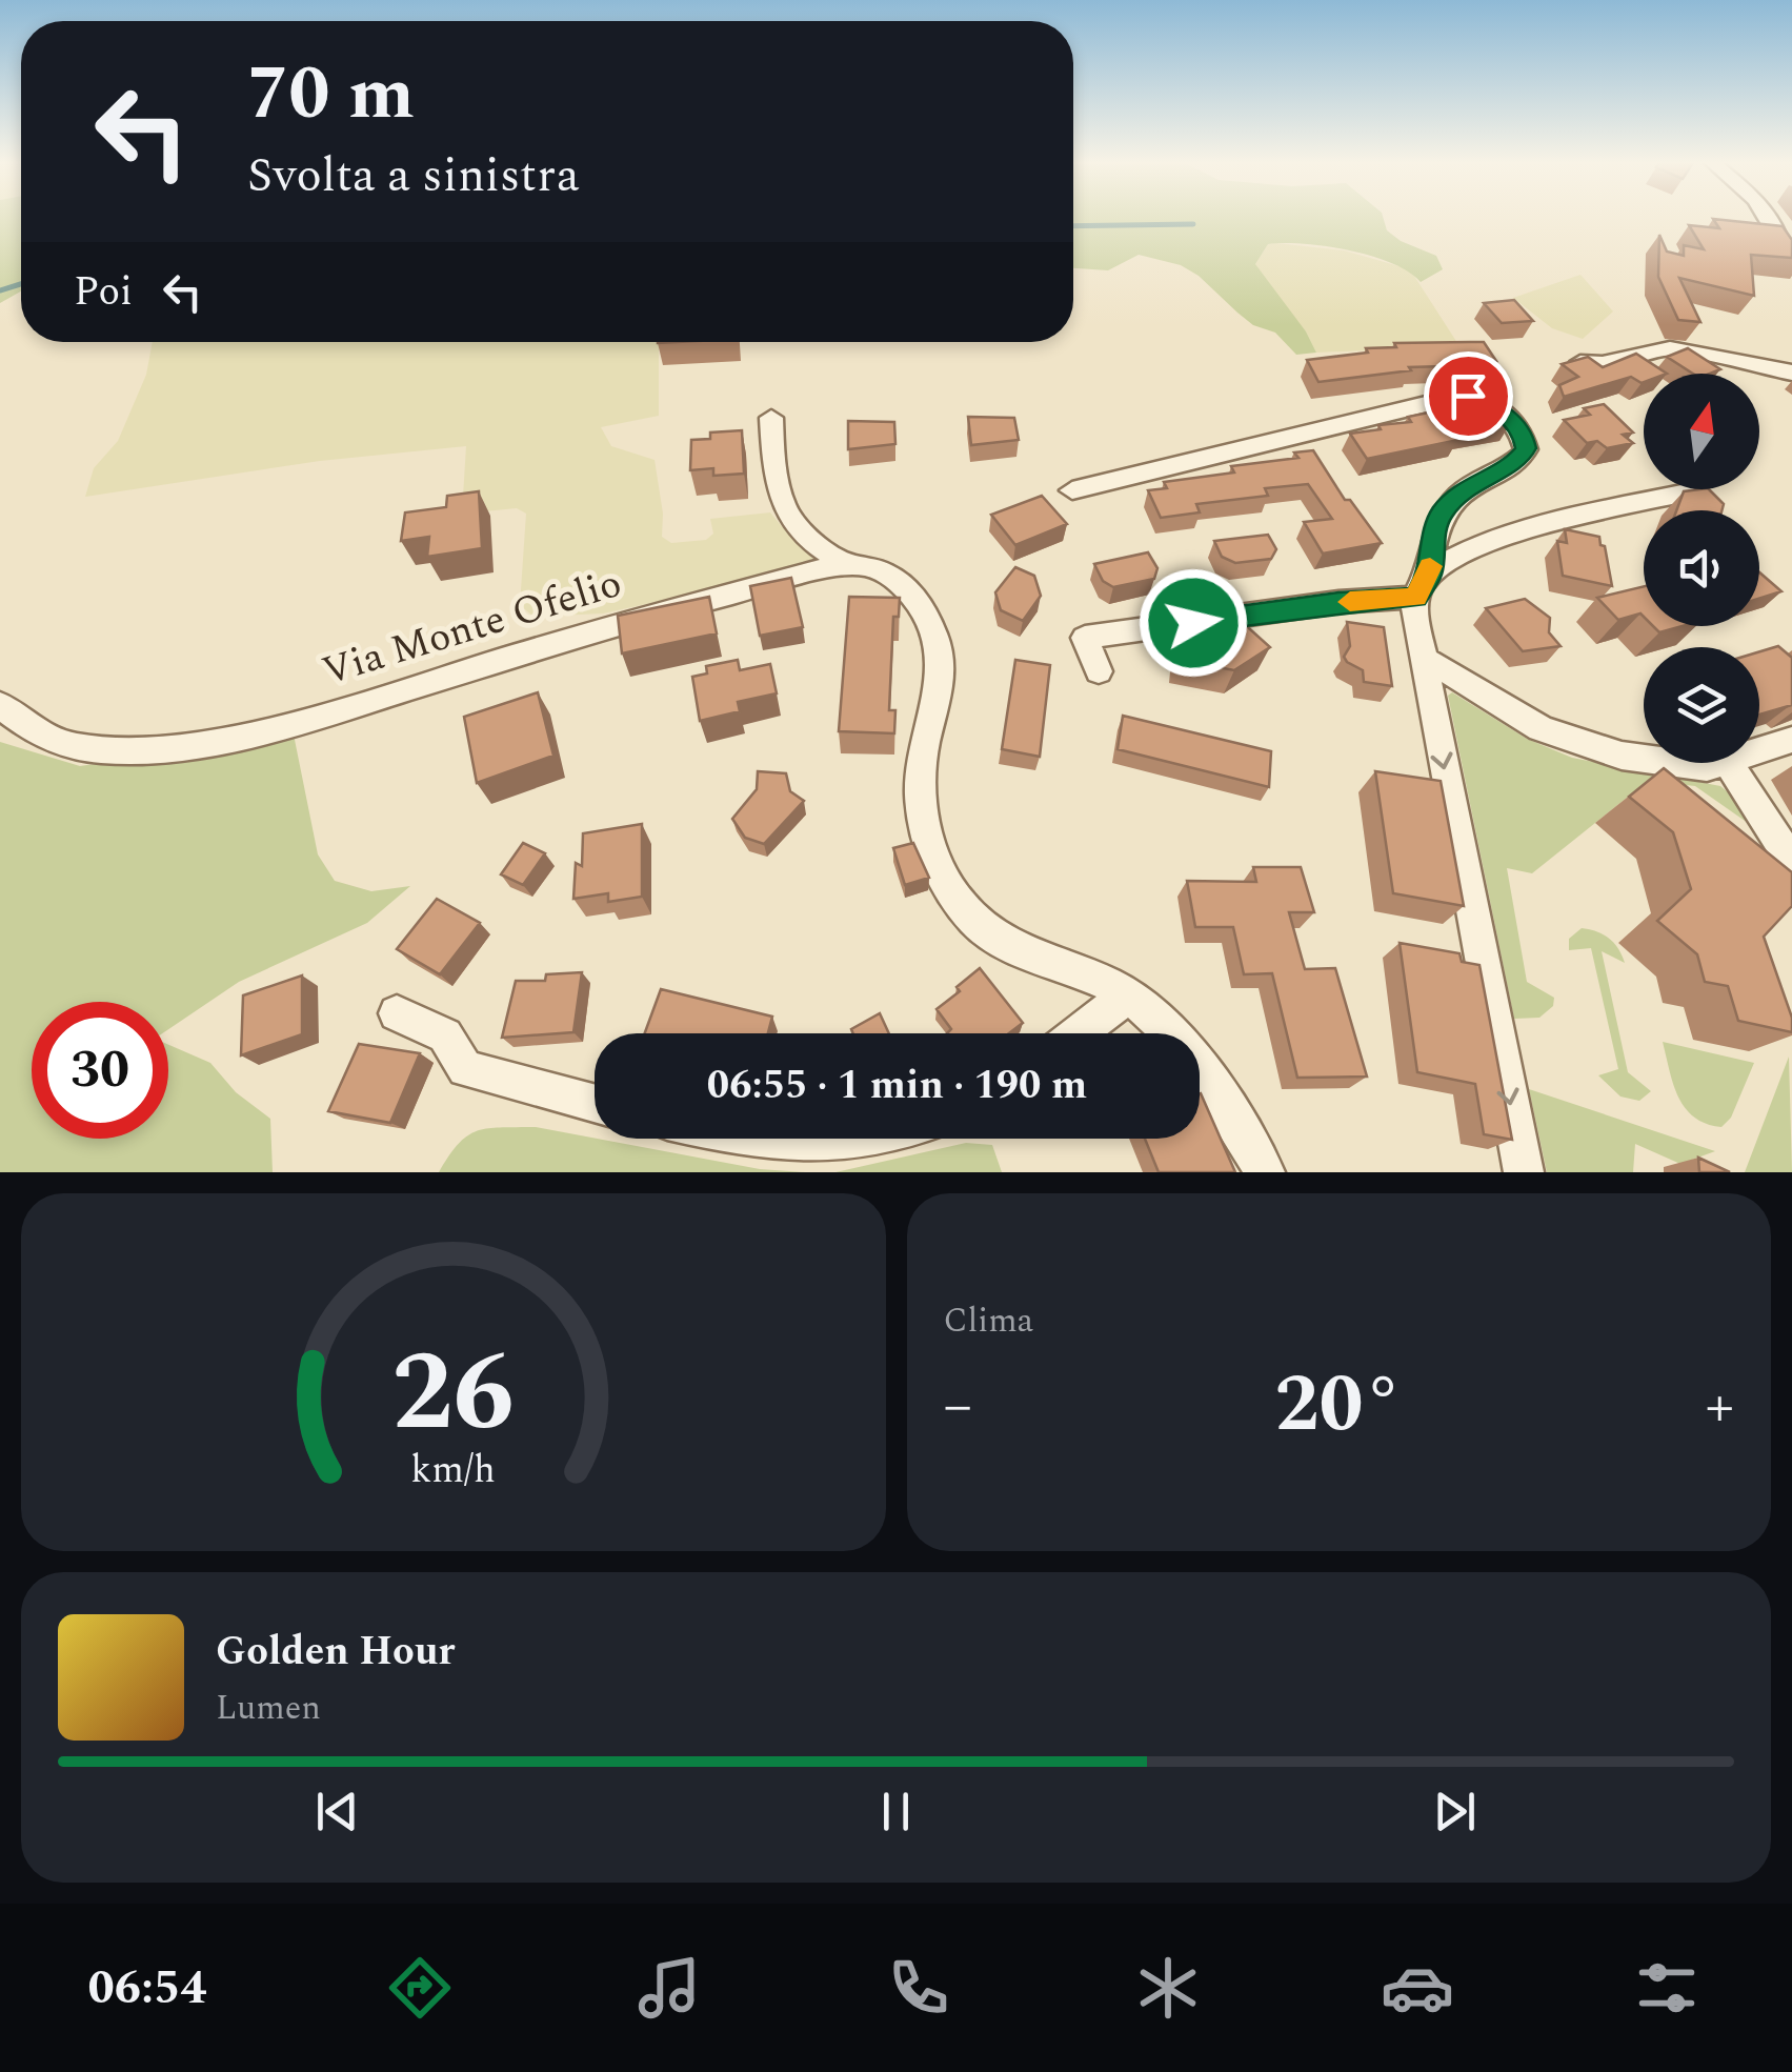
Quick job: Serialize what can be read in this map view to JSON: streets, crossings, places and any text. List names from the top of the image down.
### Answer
{
  "streets": {
    "street": ["Via Monte Ofelio"]
  },
  "north": "top",
  "page": {
    "turn": ["70 m", "Svolta a sinistra"],
    "then": "Poi",
    "limit": "30",
    "trip": "06:55 · 1 min · 190 m",
    "tile": "Clima",
    "heat": ["−", "20°", "+"],
    "song": ["Golden Hour", "Lumen"],
    "tabs": "06:54",
    "gauge": ["26", "km/h"]
  }
}
